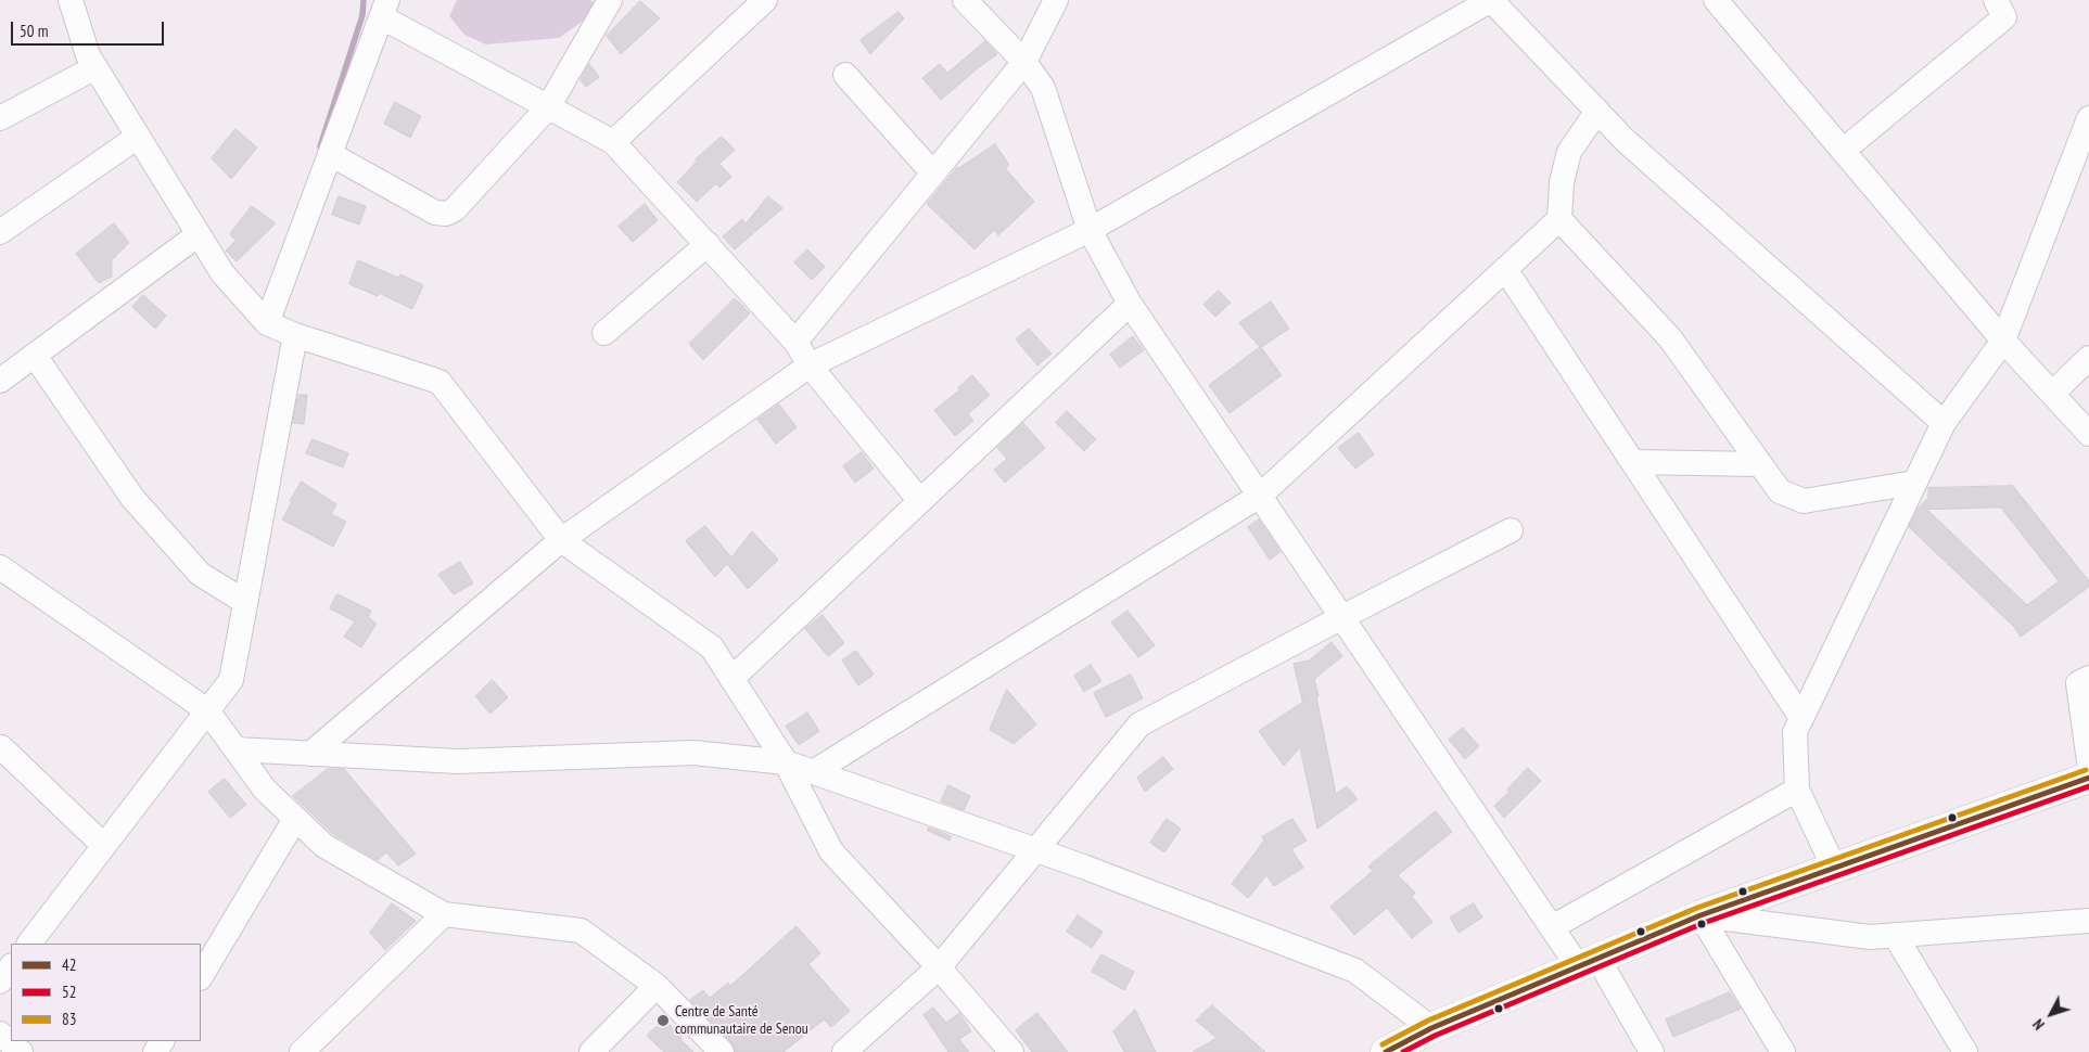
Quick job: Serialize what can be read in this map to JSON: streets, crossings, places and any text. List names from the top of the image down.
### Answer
{
  "places": ["Centre de Santé communautaire de Senou"],
  "lines": ["transit line 83", "transit line 42", "transit line 52"],
  "legend": ["42", "52", "83"],
  "scale_bar": "50 m",
  "north": "bottom left"
}
